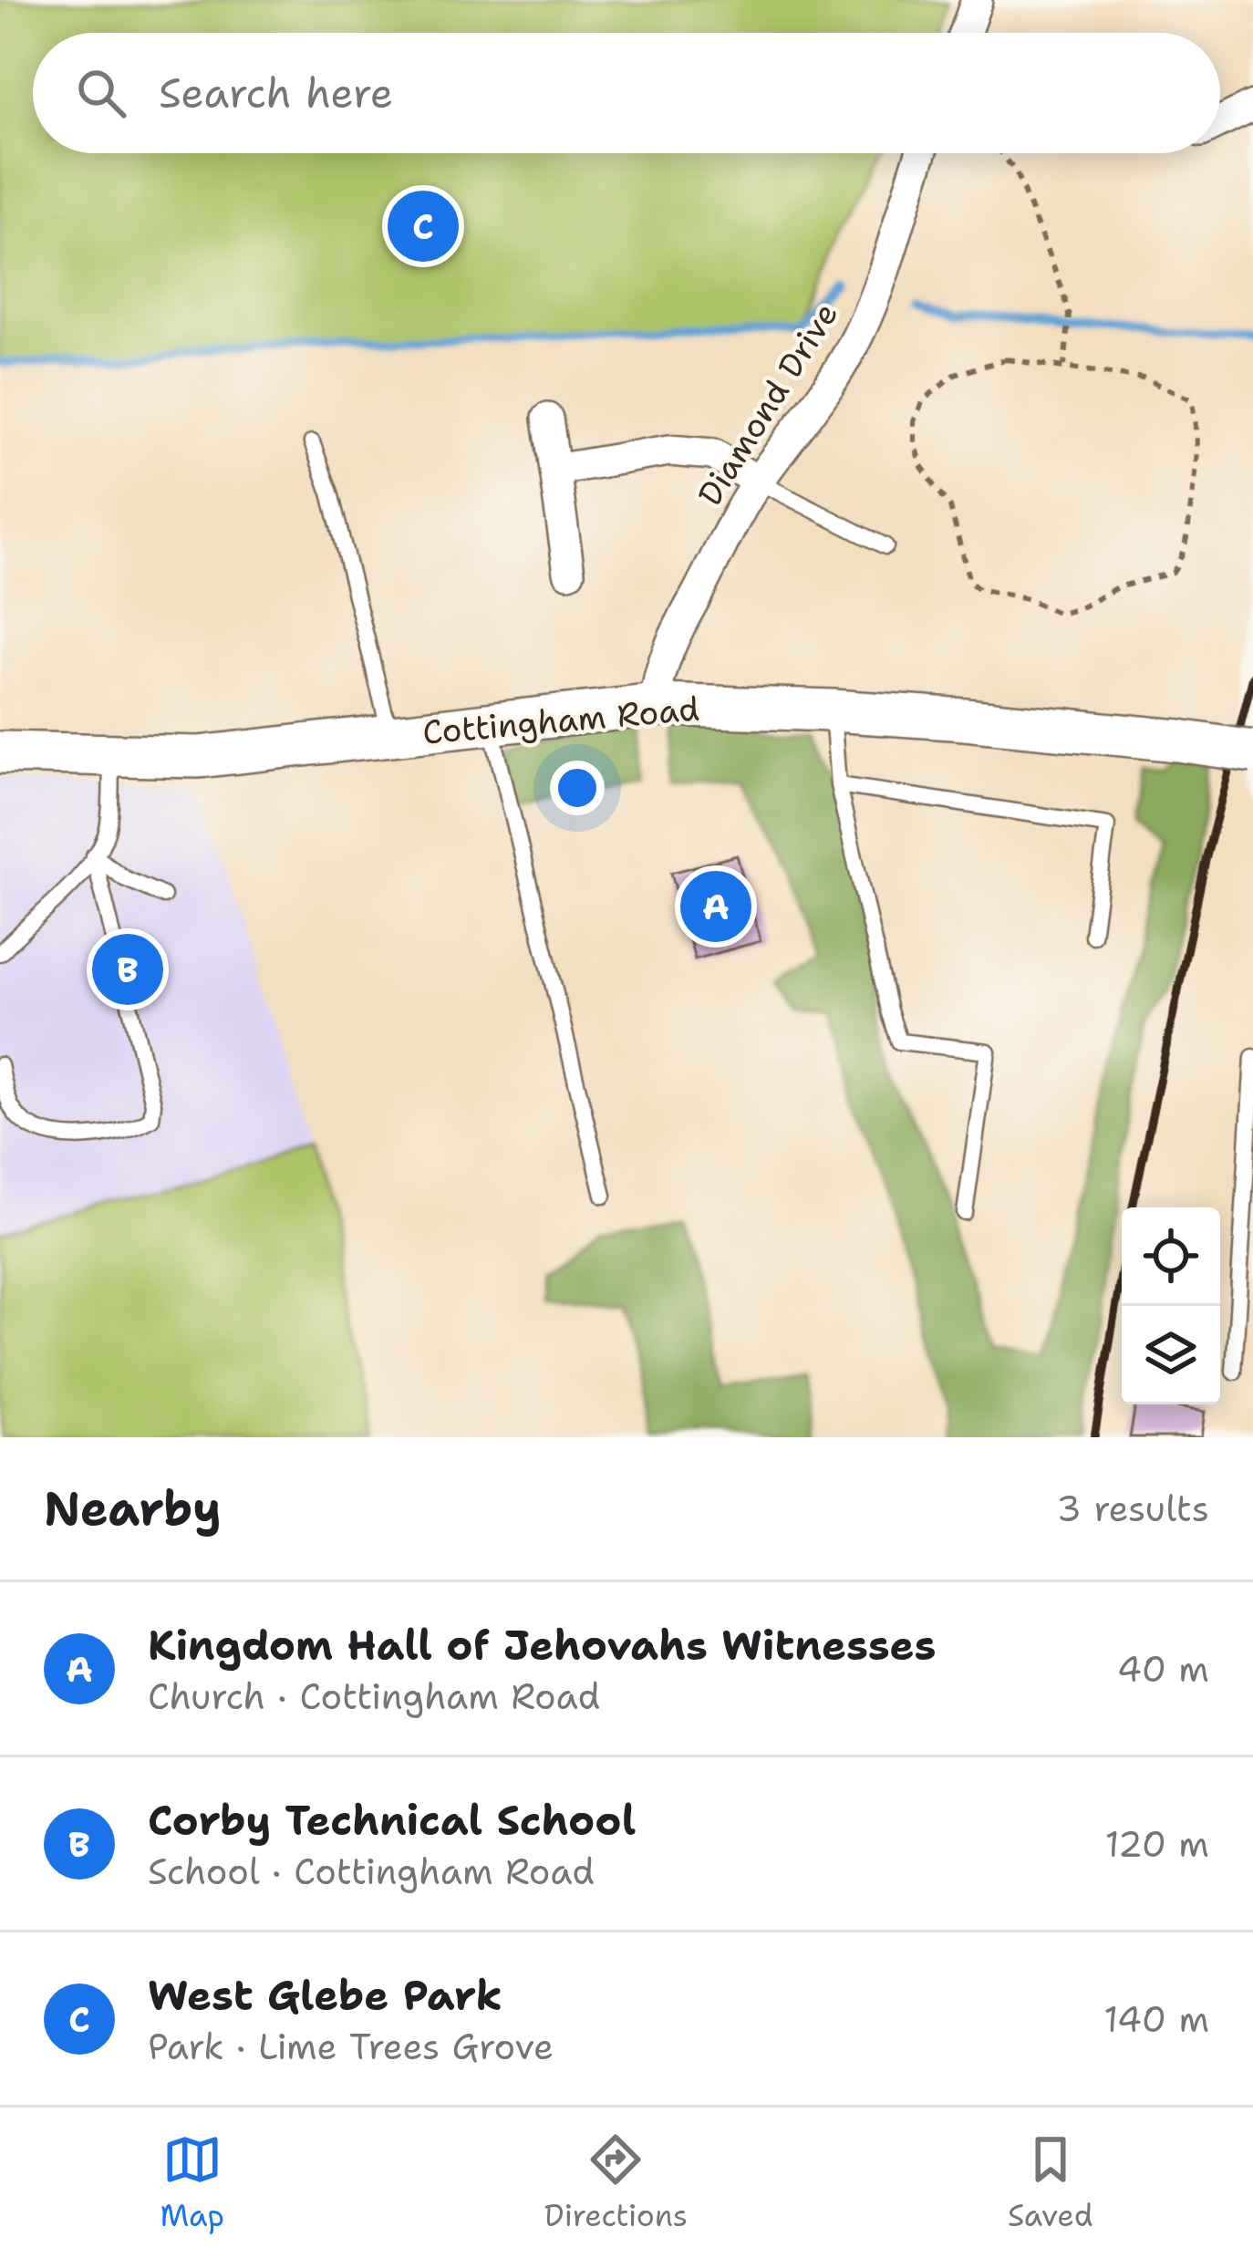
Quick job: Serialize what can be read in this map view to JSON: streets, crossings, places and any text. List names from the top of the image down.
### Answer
{
  "streets": {
    "street": ["Diamond Drive", "Cottingham Road"]
  },
  "crossings": [
    ["Diamond Drive", "Cottingham Road"]
  ],
  "page": {
    "search": "Search here",
    "pins": ["C", "A", "B"],
    "heading": ["Nearby", "3 results"],
    "list": [
      {
        "mark": "A",
        "name": "Kingdom Hall of Jehovahs Witnesses",
        "note": "Church · Cottingham Road",
        "value": "40 m"
      },
      {
        "mark": "B",
        "name": "Corby Technical School",
        "note": "School · Cottingham Road",
        "value": "120 m"
      },
      {
        "mark": "C",
        "name": "West Glebe Park",
        "note": "Park · Lime Trees Grove",
        "value": "140 m"
      }
    ],
    "nav": ["Map", "Directions", "Saved"]
  }
}
